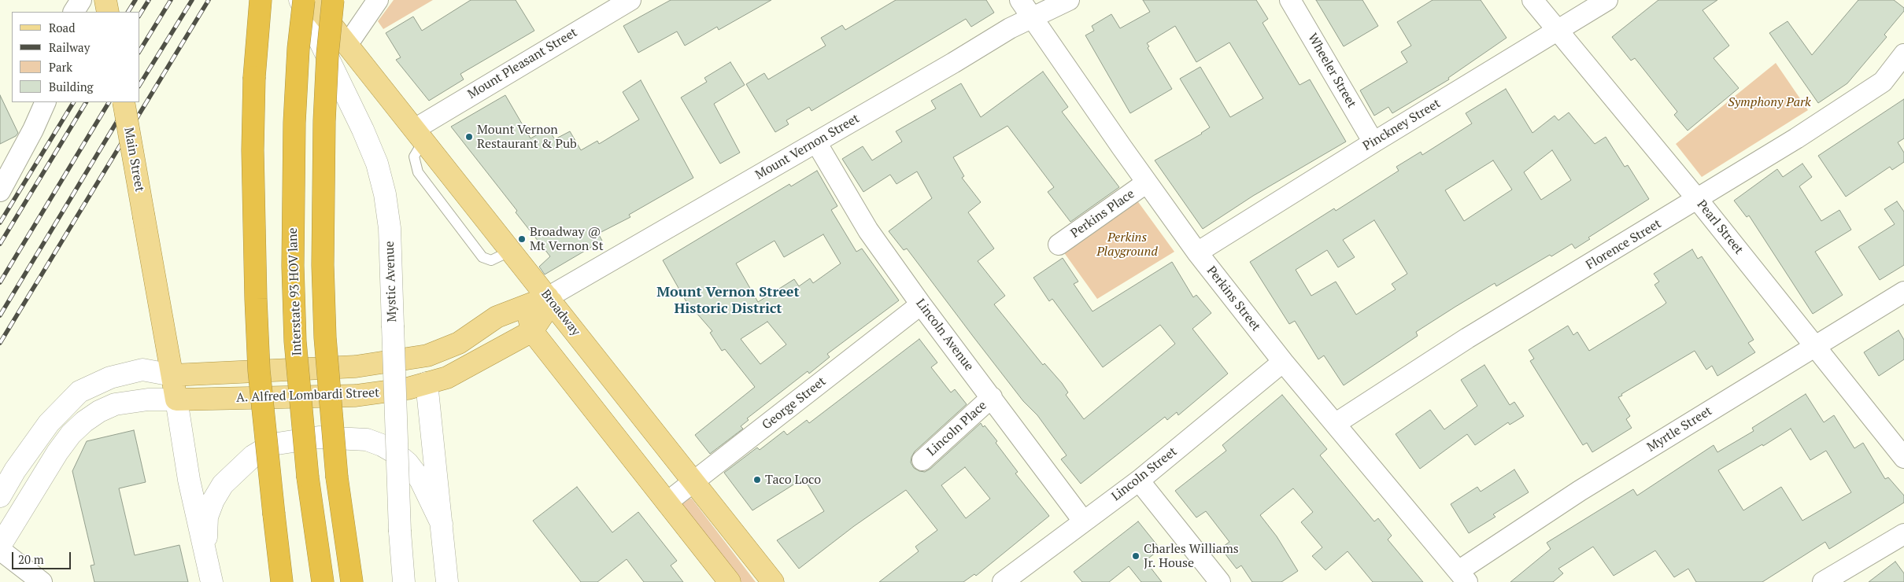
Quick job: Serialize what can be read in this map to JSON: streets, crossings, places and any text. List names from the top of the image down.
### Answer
{
  "streets": {
    "highway": ["Interstate 93 HOV lane"],
    "main road": [
      "Main Street",
      "Mystic Avenue",
      "Broadway",
      "A. Alfred Lombardi Street"
    ],
    "street": [
      "Mount Pleasant Street",
      "Wheeler Street",
      "Pinckney Street",
      "Mount Vernon Street",
      "Perkins Place",
      "Pearl Street",
      "Florence Street",
      "Perkins Street",
      "Lincoln Avenue",
      "George Street",
      "Lincoln Place",
      "Myrtle Street",
      "Lincoln Street"
    ]
  },
  "crossings": [
    ["Mount Pleasant Street", "Broadway"],
    ["Wheeler Street", "Pinckney Street"],
    ["Pinckney Street", "Pearl Street"],
    ["Pinckney Street", "Perkins Street"],
    ["Mount Vernon Street", "Perkins Street"],
    ["Mount Vernon Street", "Broadway"],
    ["Mount Vernon Street", "Lincoln Avenue"],
    ["Mount Vernon Street", "A. Alfred Lombardi Street"],
    ["Main Street", "A. Alfred Lombardi Street"],
    ["Perkins Place", "Perkins Street"],
    ["Pearl Street", "Florence Street"],
    ["Pearl Street", "Myrtle Street"],
    ["Florence Street", "Perkins Street"],
    ["Perkins Street", "Myrtle Street"],
    ["Perkins Street", "Lincoln Street"],
    ["Broadway", "A. Alfred Lombardi Street"],
    ["Broadway", "George Street"],
    ["Lincoln Avenue", "George Street"],
    ["Lincoln Avenue", "Lincoln Place"],
    ["Lincoln Avenue", "Lincoln Street"]
  ],
  "districts": ["Mount Vernon Street Historic District"],
  "parks": ["Symphony Park", "Perkins Playground"],
  "places": [
    "Mount Vernon Restaurant & Pub",
    "Broadway @ Mt Vernon St",
    "Taco Loco",
    "Charles Williams Jr. House"
  ],
  "legend": [
    "Road",
    "Railway",
    "Park",
    "Building"
  ],
  "scale_bar": "20 m"
}
